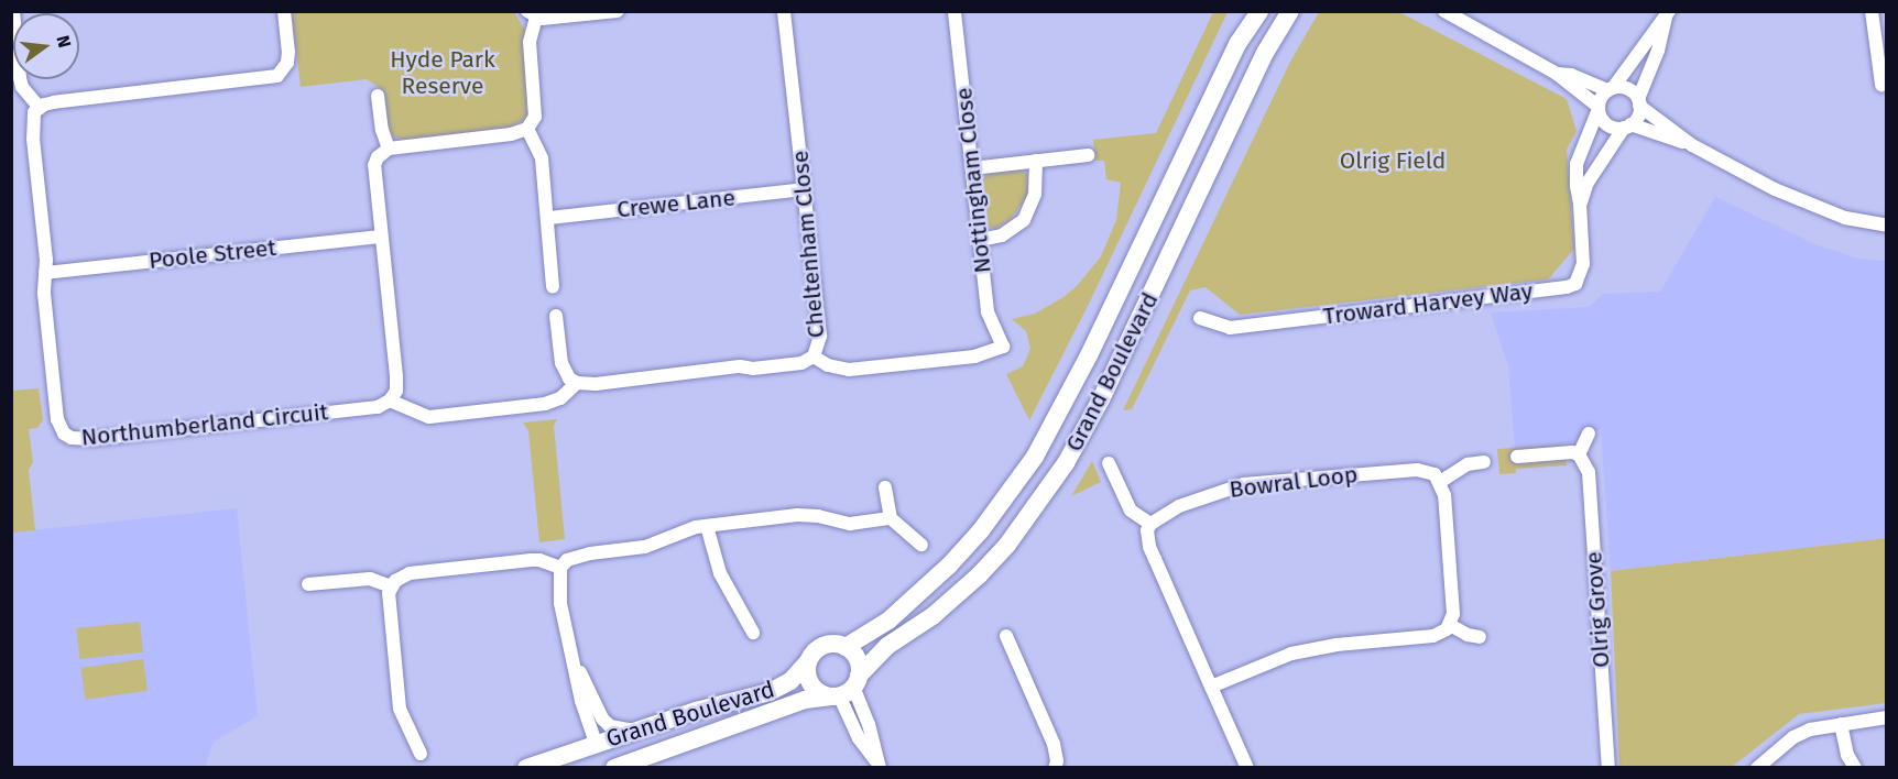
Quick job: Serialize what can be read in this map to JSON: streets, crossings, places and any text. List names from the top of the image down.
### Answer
{
  "streets": {
    "street": [
      "Nottingham Close",
      "Crewe Lane",
      "Cheltenham Close",
      "Poole Street",
      "Troward Harvey Way",
      "Grand Boulevard",
      "Northumberland Circuit",
      "Bowral Loop",
      "Olrig Grove"
    ]
  },
  "crossings": [
    ["Nottingham Close", "Cheltenham Close"],
    ["Crewe Lane", "Cheltenham Close"],
    ["Poole Street", "Northumberland Circuit"]
  ],
  "parks": ["Hyde Park Reserve", "Olrig Field"],
  "north": "right"
}
